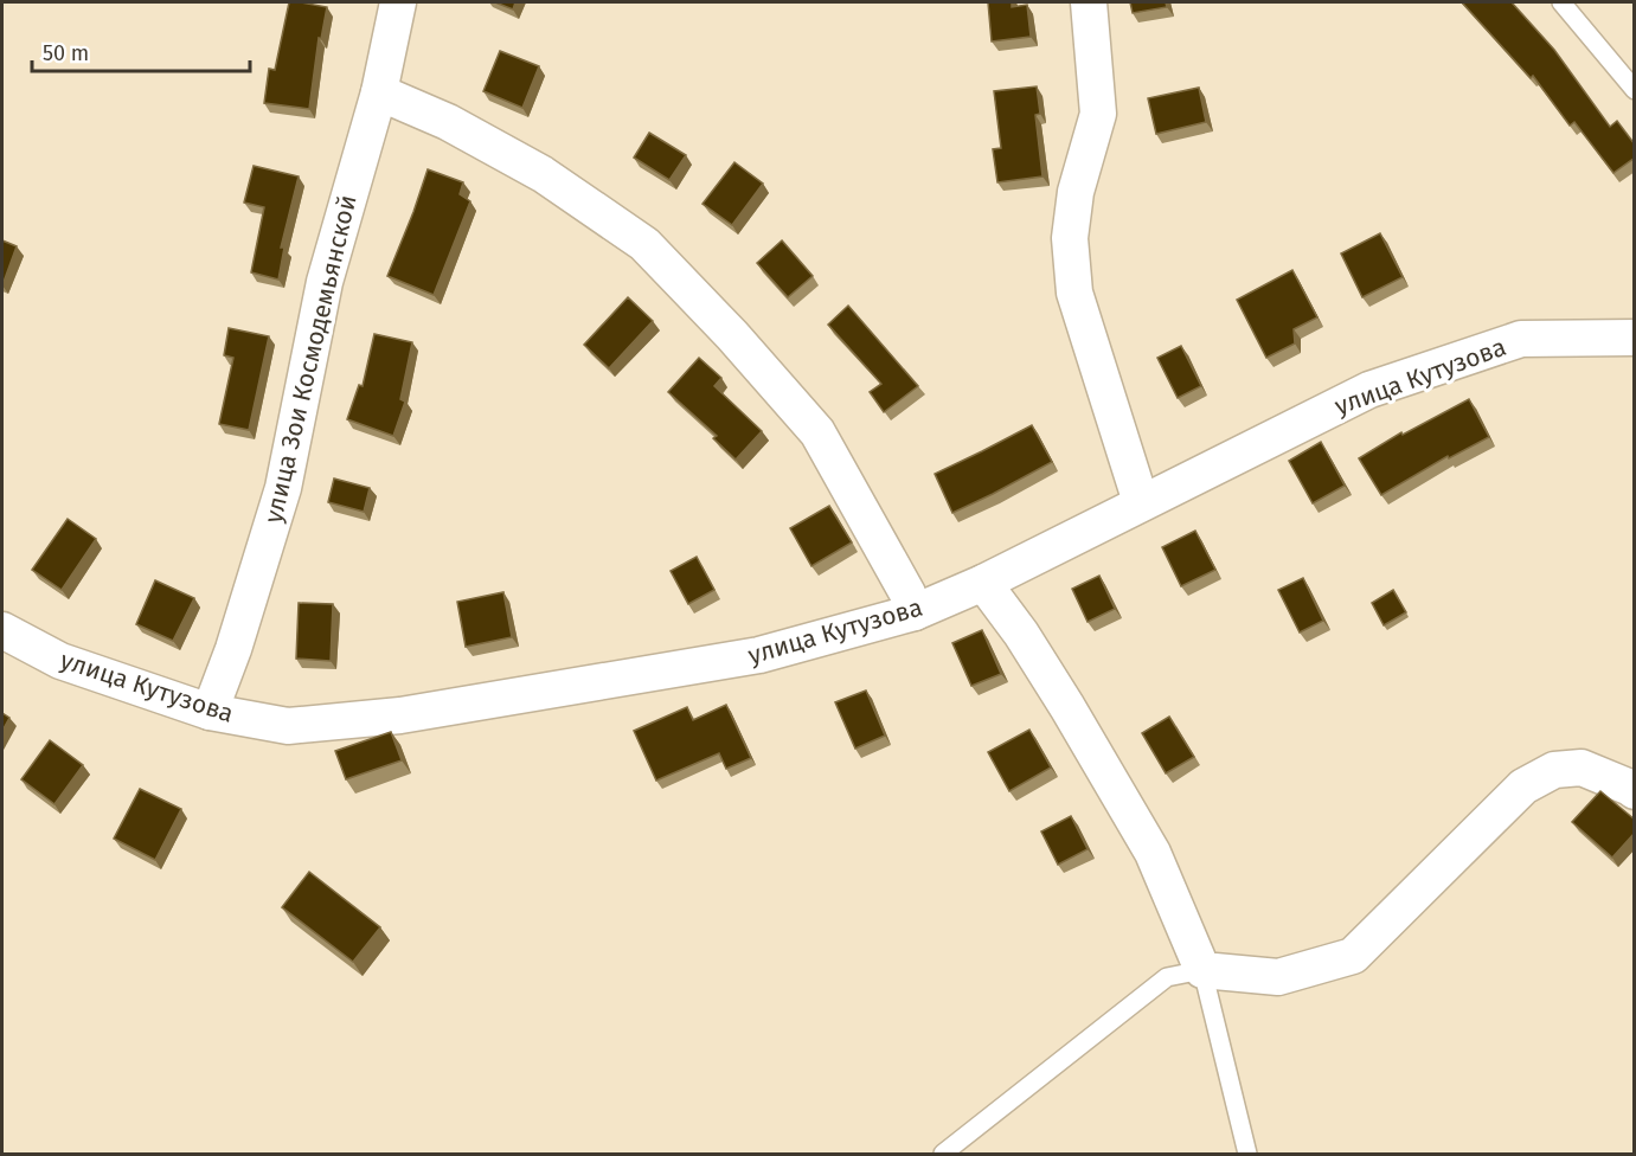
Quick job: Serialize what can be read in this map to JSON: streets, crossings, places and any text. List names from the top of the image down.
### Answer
{
  "streets": {
    "street": ["улица Зои Космодемьянской", "улица Кутузова"]
  },
  "crossings": [
    ["улица Зои Космодемьянской", "улица Кутузова"]
  ],
  "scale_bar": "50 m"
}
